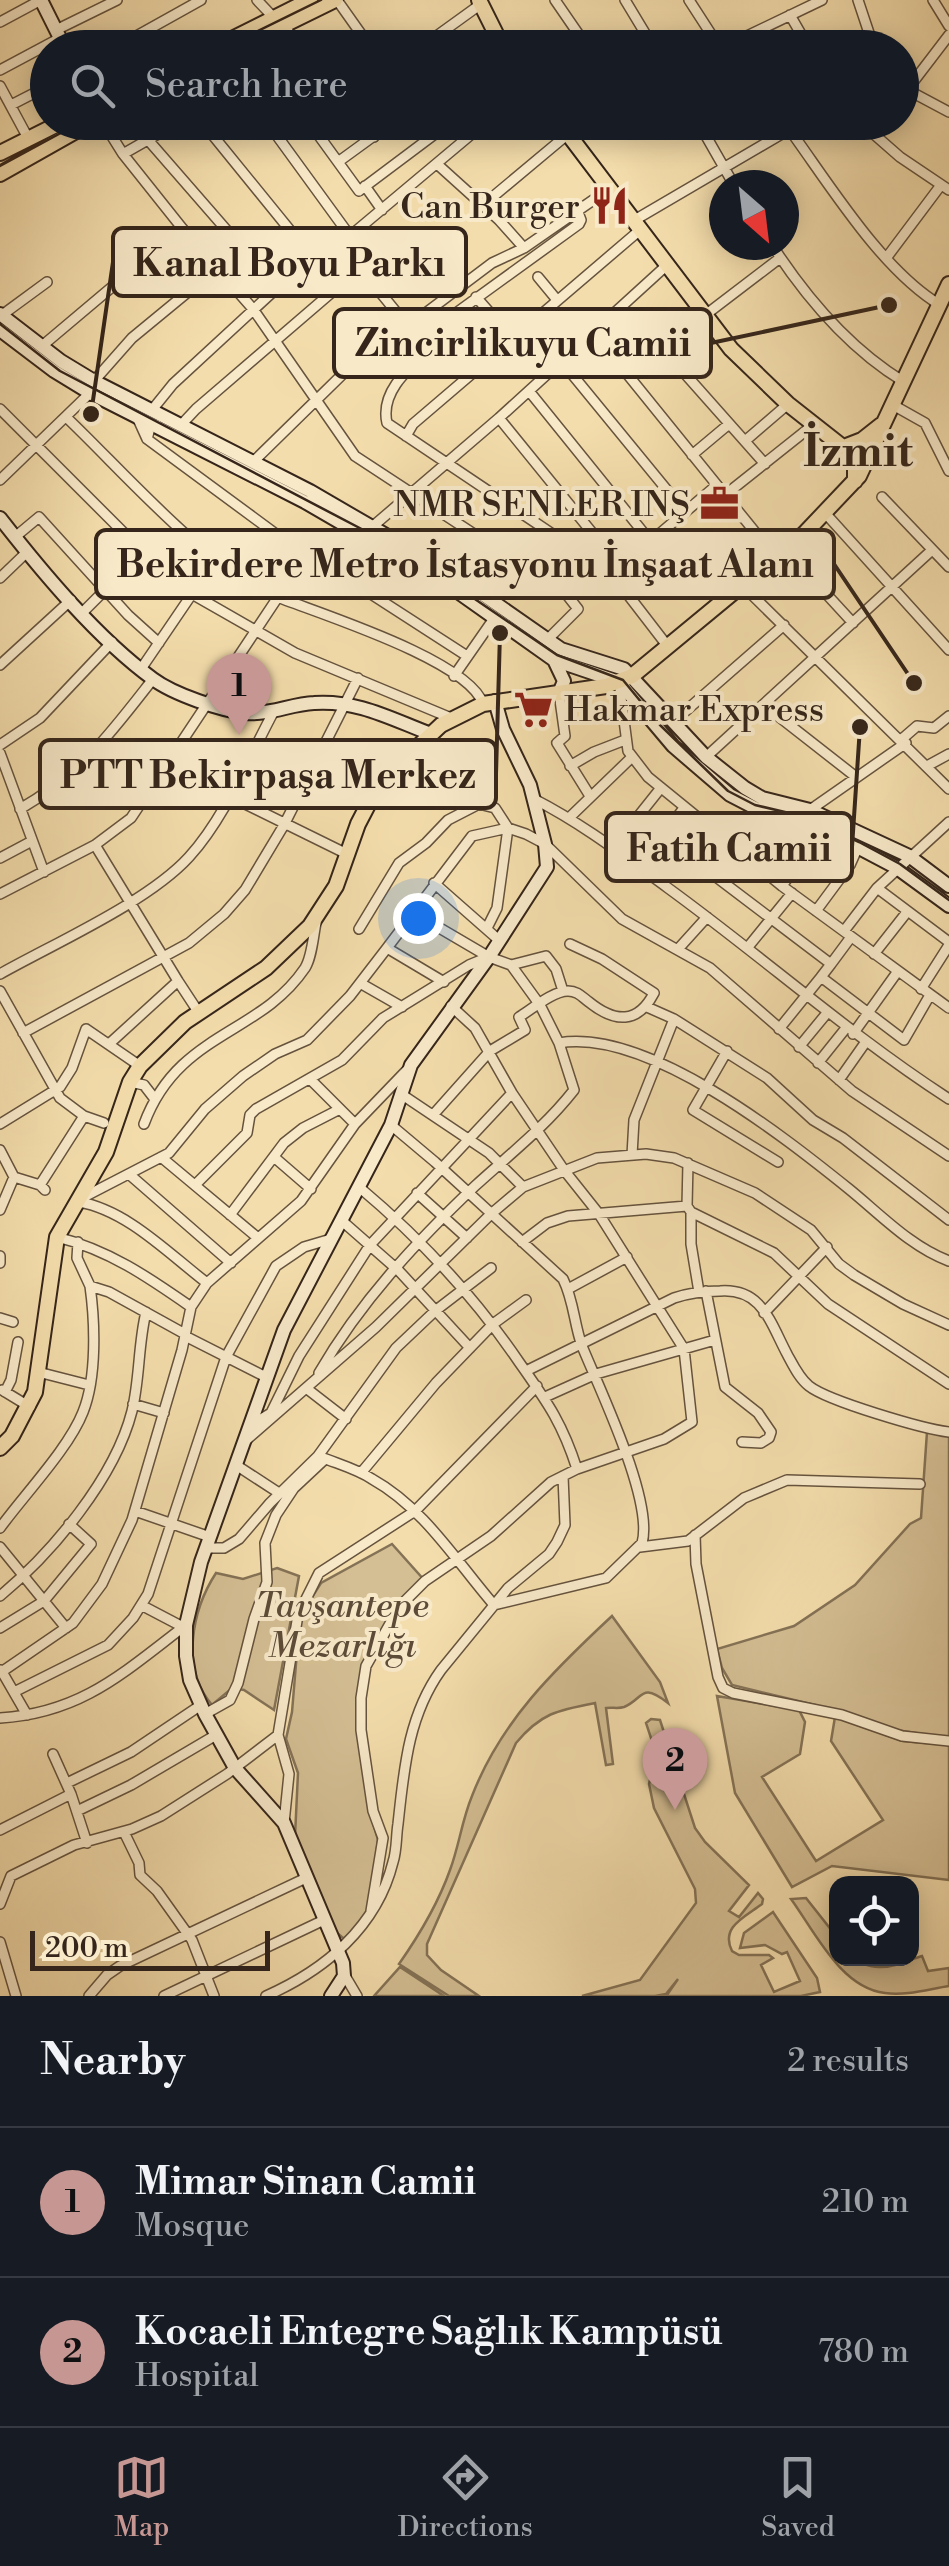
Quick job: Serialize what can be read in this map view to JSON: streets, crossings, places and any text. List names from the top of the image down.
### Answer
{
  "districts": ["İzmit"],
  "parks": ["Tavşantepe Mezarlığı"],
  "places": {
    "restaurant": ["Can Burger"],
    "other": [
      "Zincirlikuyu Camii",
      "Kanal Boyu Parkı",
      "PTT Bekirpaşa Merkez",
      "Bekirdere Metro İstasyonu İnşaat Alanı",
      "Fatih Camii"
    ],
    "office": ["NMR SENLER INŞ"],
    "supermarket": ["Hakmar Express"]
  },
  "scale_bar": "200 m",
  "north": "bottom right",
  "page": {
    "search": "Search here",
    "pins": ["1", "2"],
    "scale": "200 m",
    "heading": ["Nearby", "2 results"],
    "list": [
      {
        "mark": "1",
        "name": "Mimar Sinan Camii",
        "note": "Mosque",
        "value": "210 m"
      },
      {
        "mark": "2",
        "name": "Kocaeli Entegre Sağlık Kampüsü",
        "note": "Hospital",
        "value": "780 m"
      }
    ],
    "nav": ["Map", "Directions", "Saved"]
  }
}
